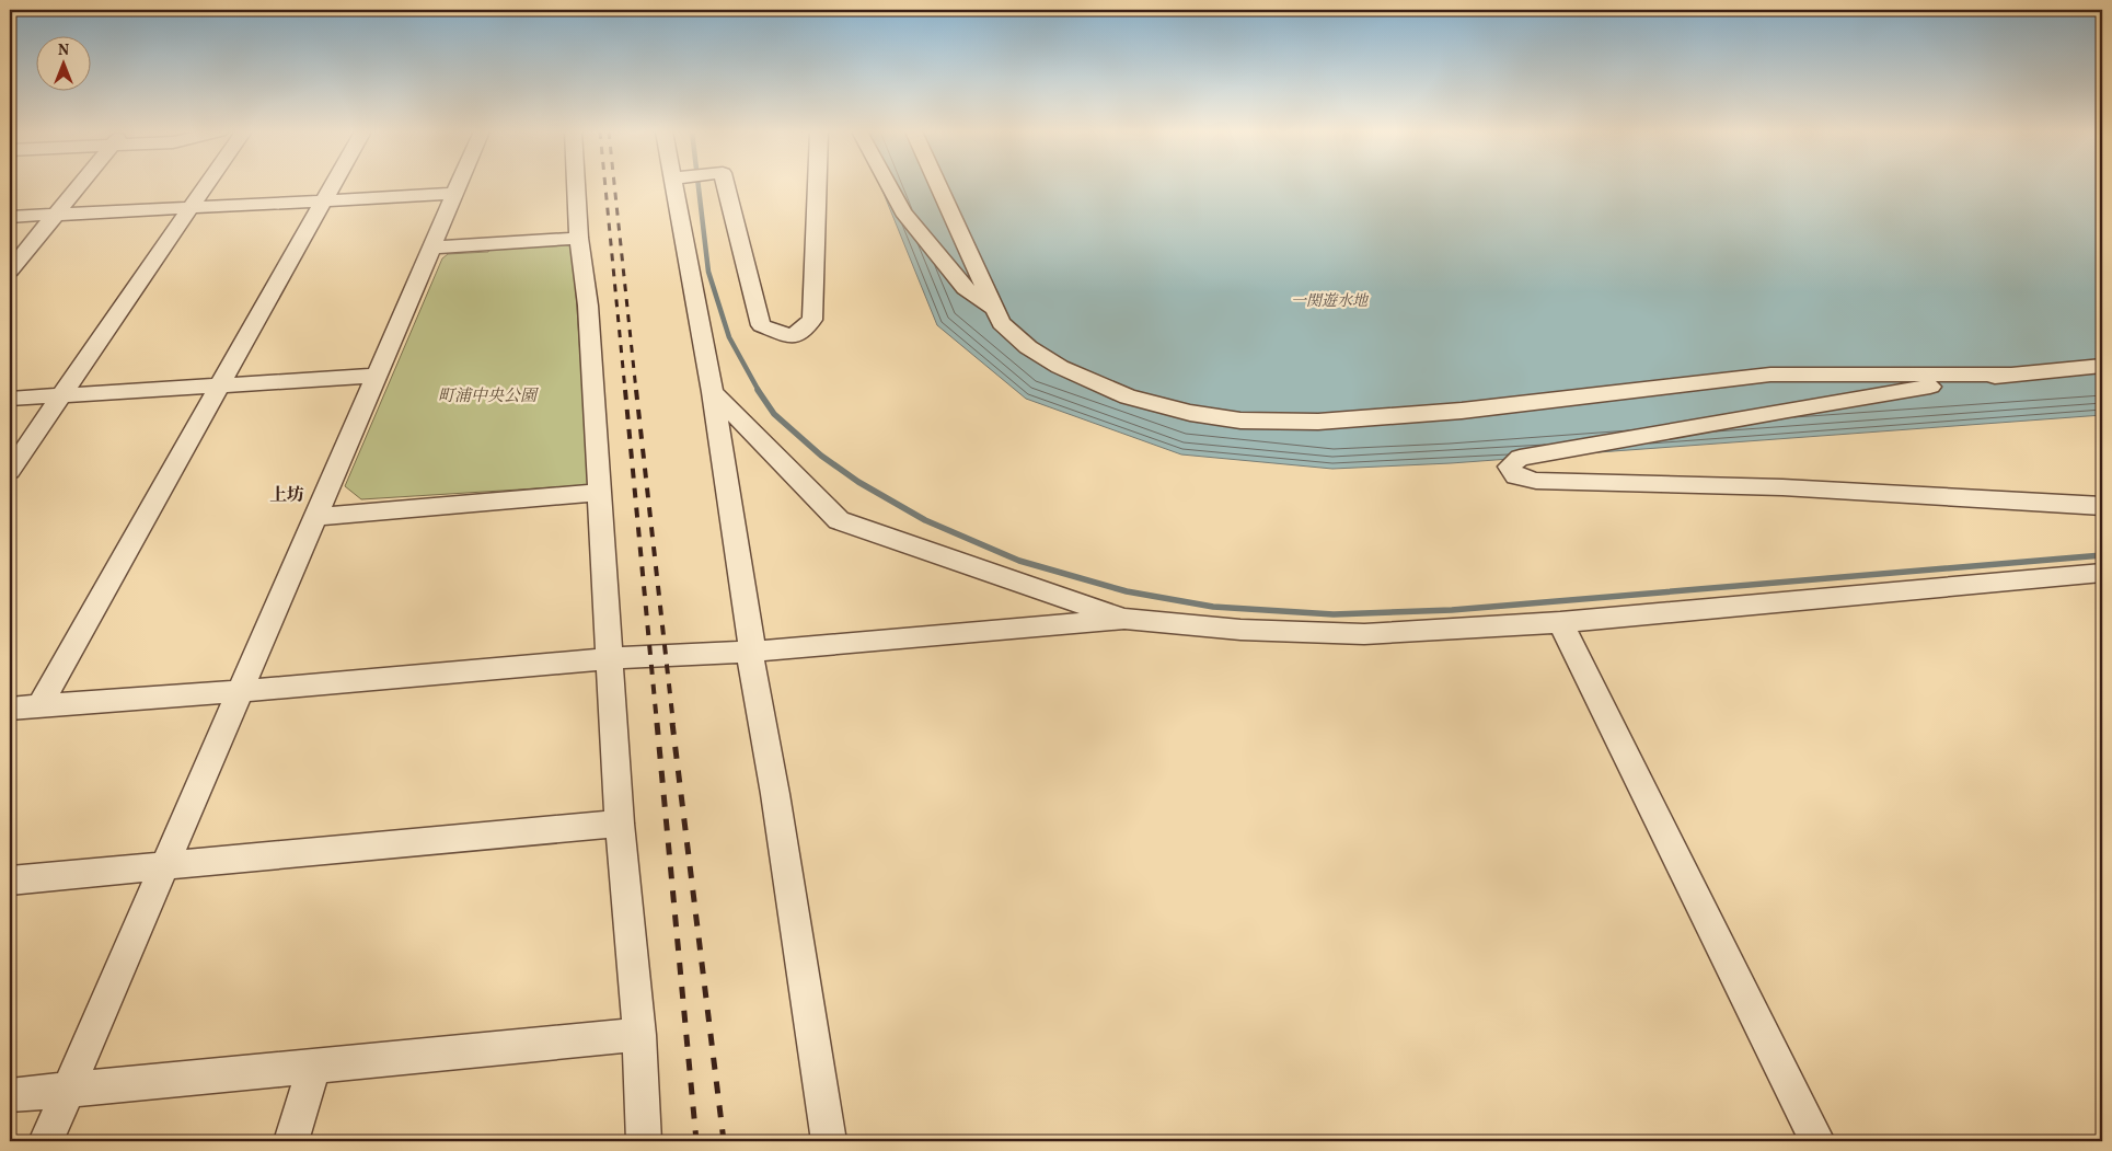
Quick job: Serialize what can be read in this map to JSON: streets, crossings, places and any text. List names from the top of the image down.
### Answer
{
  "districts": ["上坊"],
  "water": ["一関遊水地"],
  "parks": ["町浦中央公園"],
  "north": "top"
}
